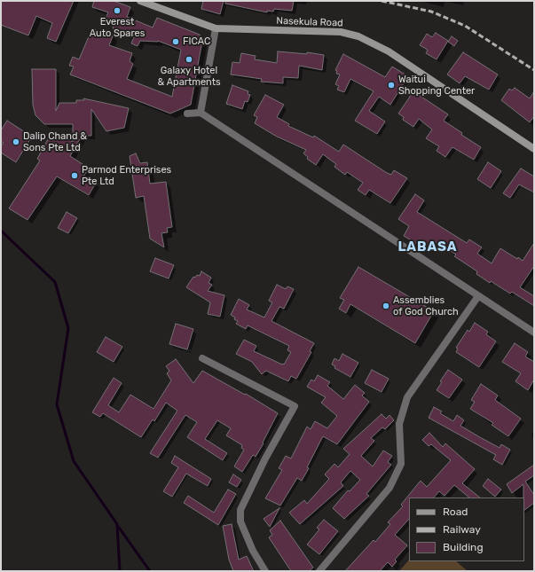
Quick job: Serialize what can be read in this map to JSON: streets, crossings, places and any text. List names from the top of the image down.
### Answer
{
  "streets": {
    "main road": ["Nasekula Road"]
  },
  "districts": ["LABASA"],
  "places": [
    "Everest Auto Spares",
    "FICAC",
    "Galaxy Hotel & Apartments",
    "Waitui Shopping Center",
    "Dalip Chand & Sons Pte Ltd",
    "Parmod Enterprises Pte Ltd",
    "Assemblies of God Church"
  ],
  "legend": ["Road", "Railway", "Building"]
}
